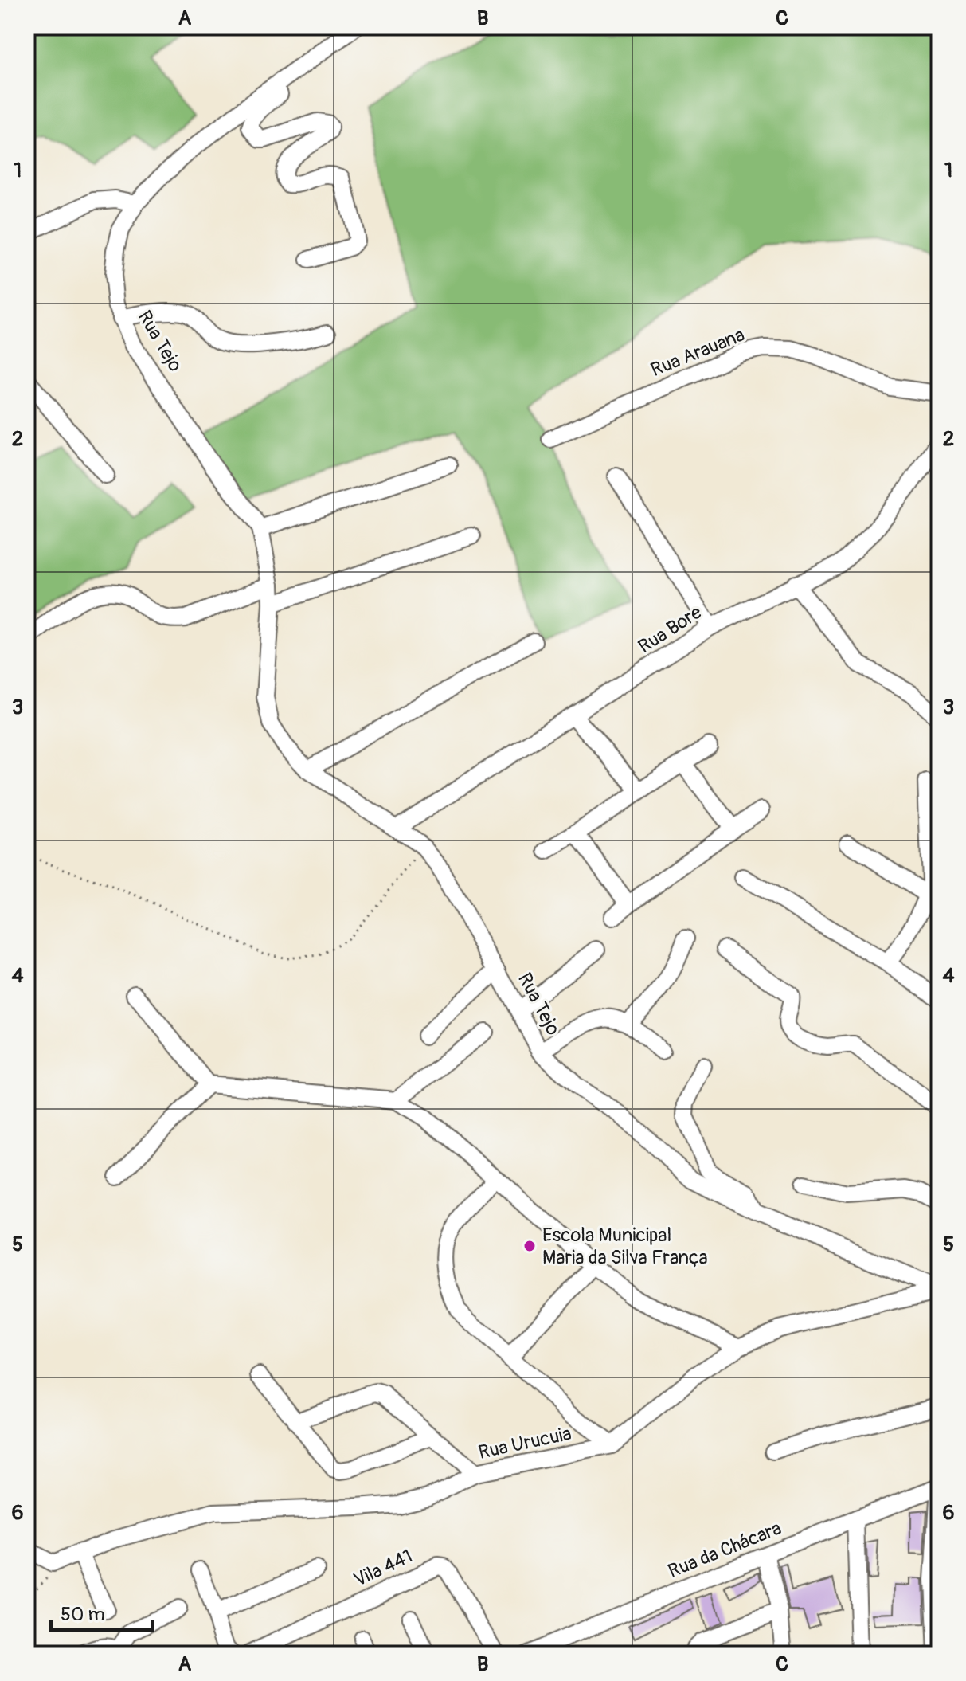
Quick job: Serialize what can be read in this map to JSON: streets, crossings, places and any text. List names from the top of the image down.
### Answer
{
  "streets": {
    "street": [
      "Rua Tejo",
      "Rua Arauana",
      "Rua Bore",
      "Rua Urucuia",
      "Rua da Chácara",
      "Vila 441"
    ]
  },
  "crossings": [
    ["Rua Tejo", "Rua Bore"],
    ["Rua Tejo", "Rua Urucuia"]
  ],
  "places": ["Escola Municipal Maria da Silva França"],
  "scale_bar": "50 m",
  "grid": {
    "columns": ["A", "B", "C"],
    "rows": [
      "1",
      "2",
      "3",
      "4",
      "5",
      "6"
    ]
  }
}
